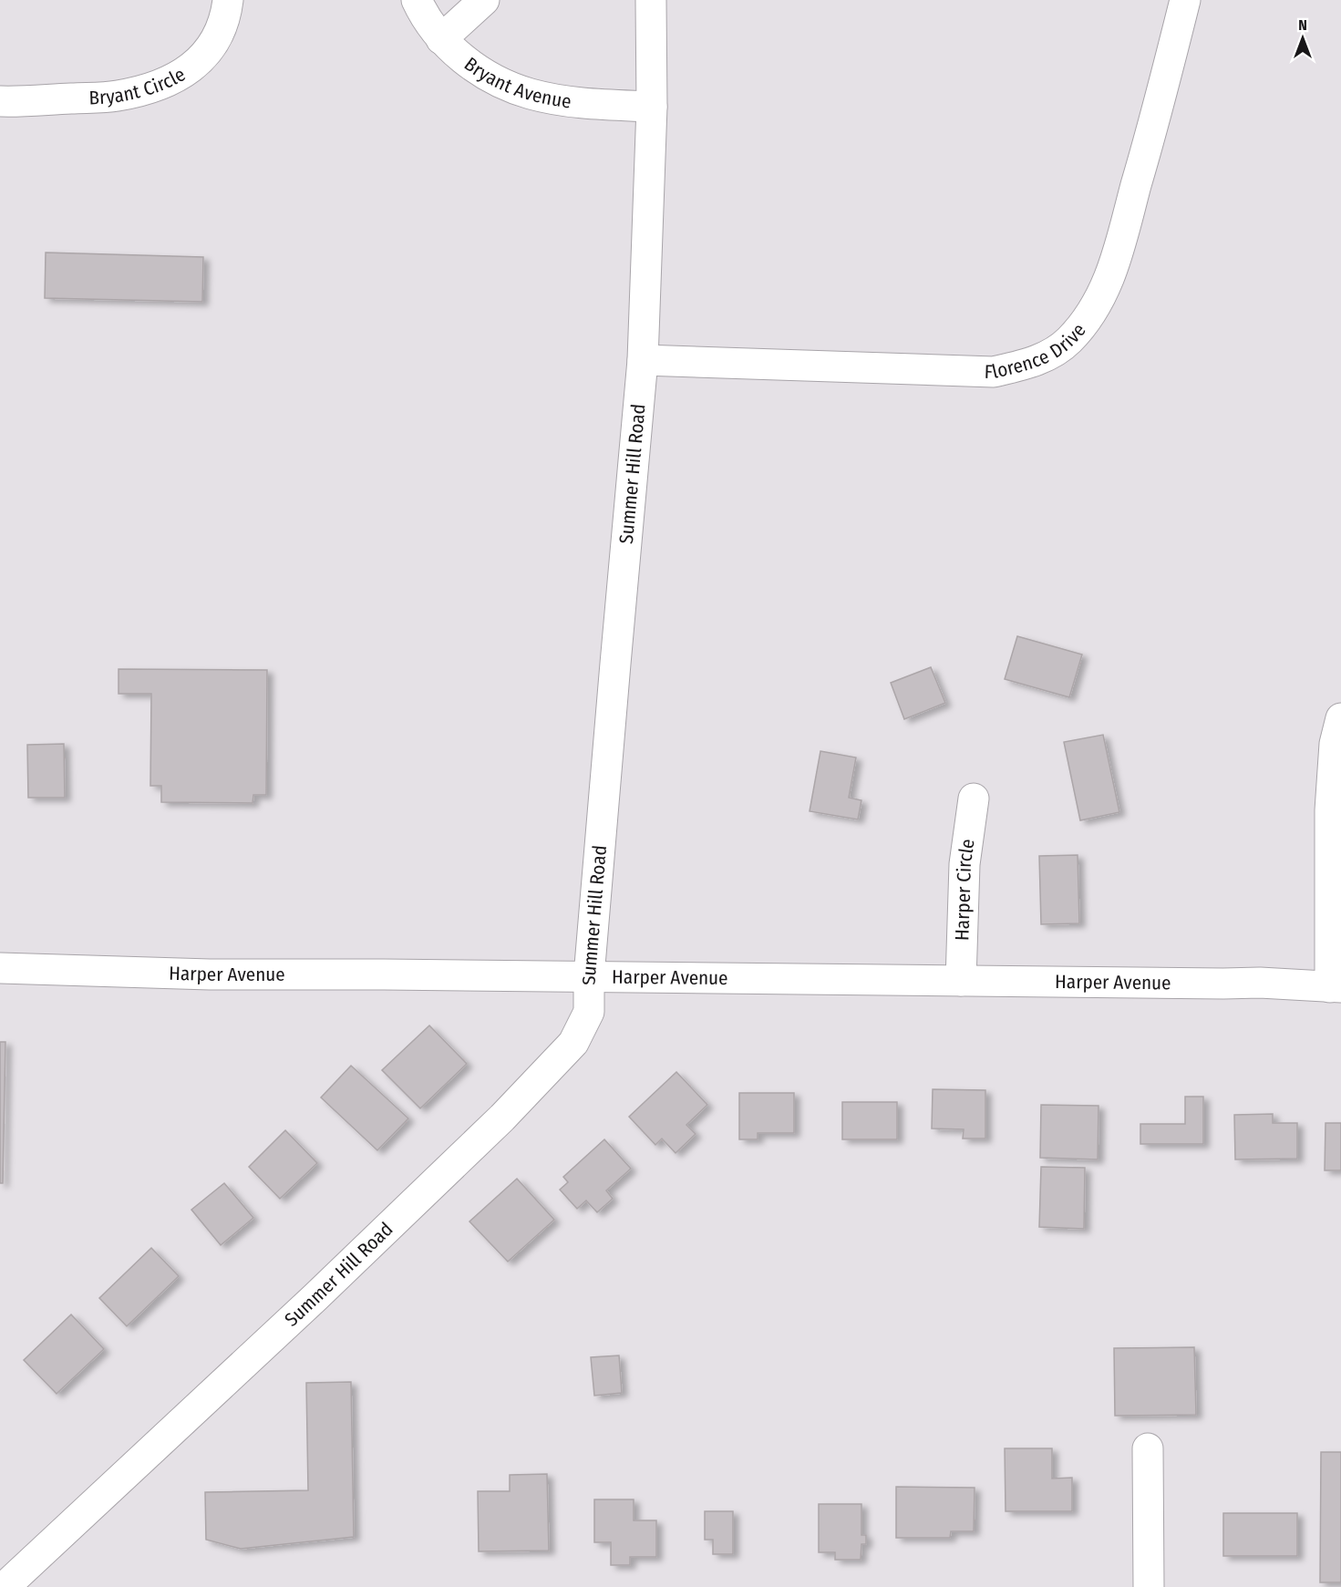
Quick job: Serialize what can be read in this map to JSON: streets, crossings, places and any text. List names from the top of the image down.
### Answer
{
  "streets": {
    "street": [
      "Bryant Avenue",
      "Bryant Circle",
      "Florence Drive",
      "Summer Hill Road",
      "Harper Circle",
      "Harper Avenue"
    ]
  },
  "crossings": [
    ["Bryant Avenue", "Summer Hill Road"],
    ["Florence Drive", "Summer Hill Road"],
    ["Summer Hill Road", "Harper Avenue"],
    ["Harper Circle", "Harper Avenue"]
  ],
  "north": "top"
}
